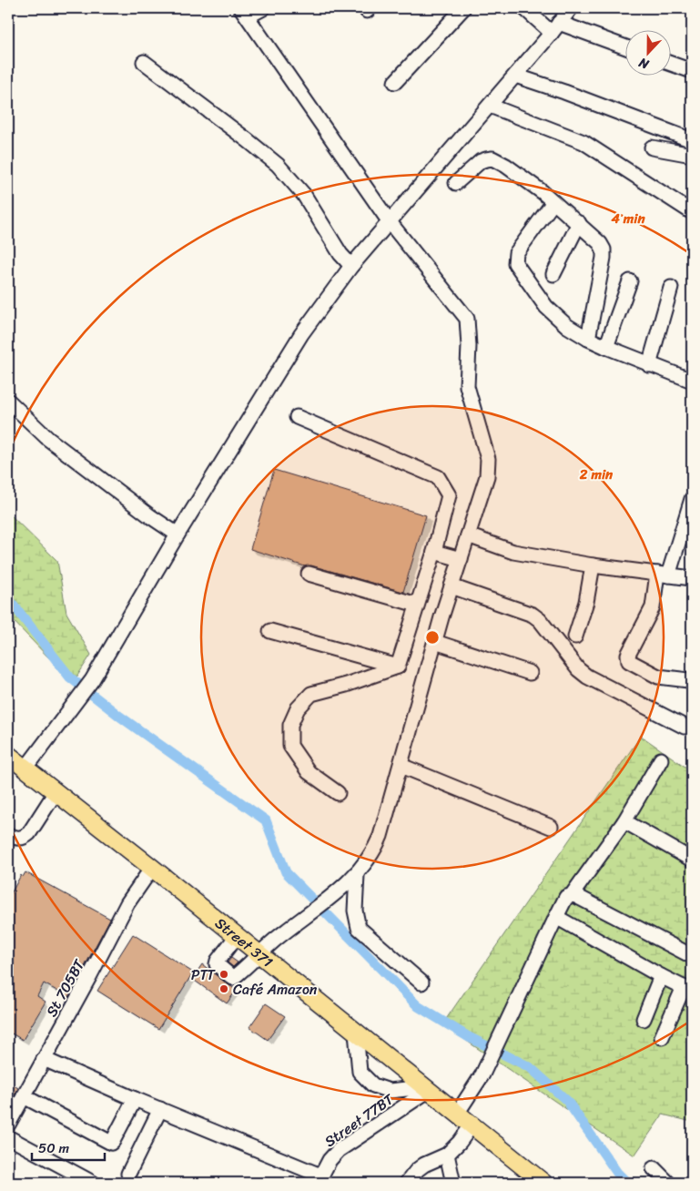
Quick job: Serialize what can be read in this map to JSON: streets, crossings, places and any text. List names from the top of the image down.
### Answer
{
  "streets": {
    "main road": ["Street 371"],
    "street": ["St 705BT", "Street 77BT"]
  },
  "crossings": [
    ["Street 371", "St 705BT"],
    ["Street 371", "Street 77BT"]
  ],
  "places": ["PTT", "Café Amazon"],
  "scale_bar": "50 m",
  "north": "bottom",
  "rings": ["4 min", "2 min"]
}
